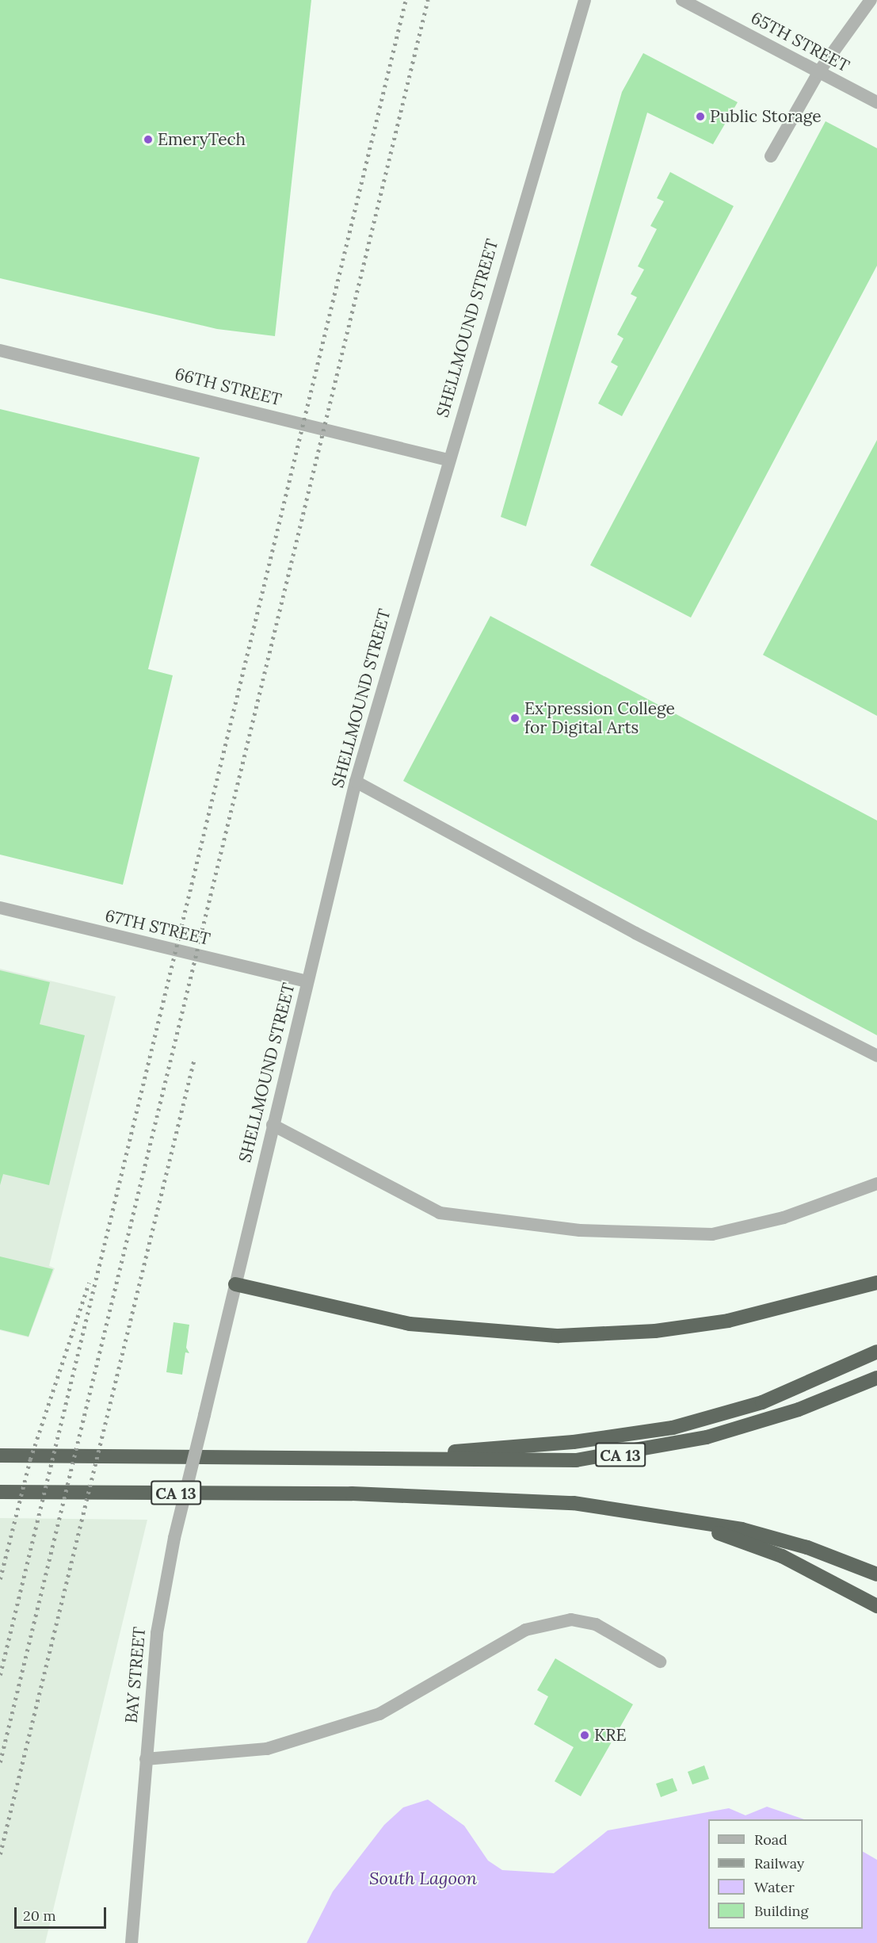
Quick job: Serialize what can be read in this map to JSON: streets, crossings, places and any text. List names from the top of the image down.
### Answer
{
  "streets": {
    "highway": ["CA 13"],
    "street": [
      "65TH STREET",
      "SHELLMOUND STREET",
      "66TH STREET",
      "67TH STREET",
      "BAY STREET"
    ]
  },
  "crossings": [
    ["SHELLMOUND STREET", "66TH STREET"],
    ["SHELLMOUND STREET", "67TH STREET"],
    ["SHELLMOUND STREET", "BAY STREET"]
  ],
  "water": ["South Lagoon"],
  "places": [
    "Public Storage",
    "EmeryTech",
    "Ex'pression College for Digital Arts",
    "KRE"
  ],
  "legend": [
    "Road",
    "Railway",
    "Water",
    "Building"
  ],
  "scale_bar": "20 m"
}
